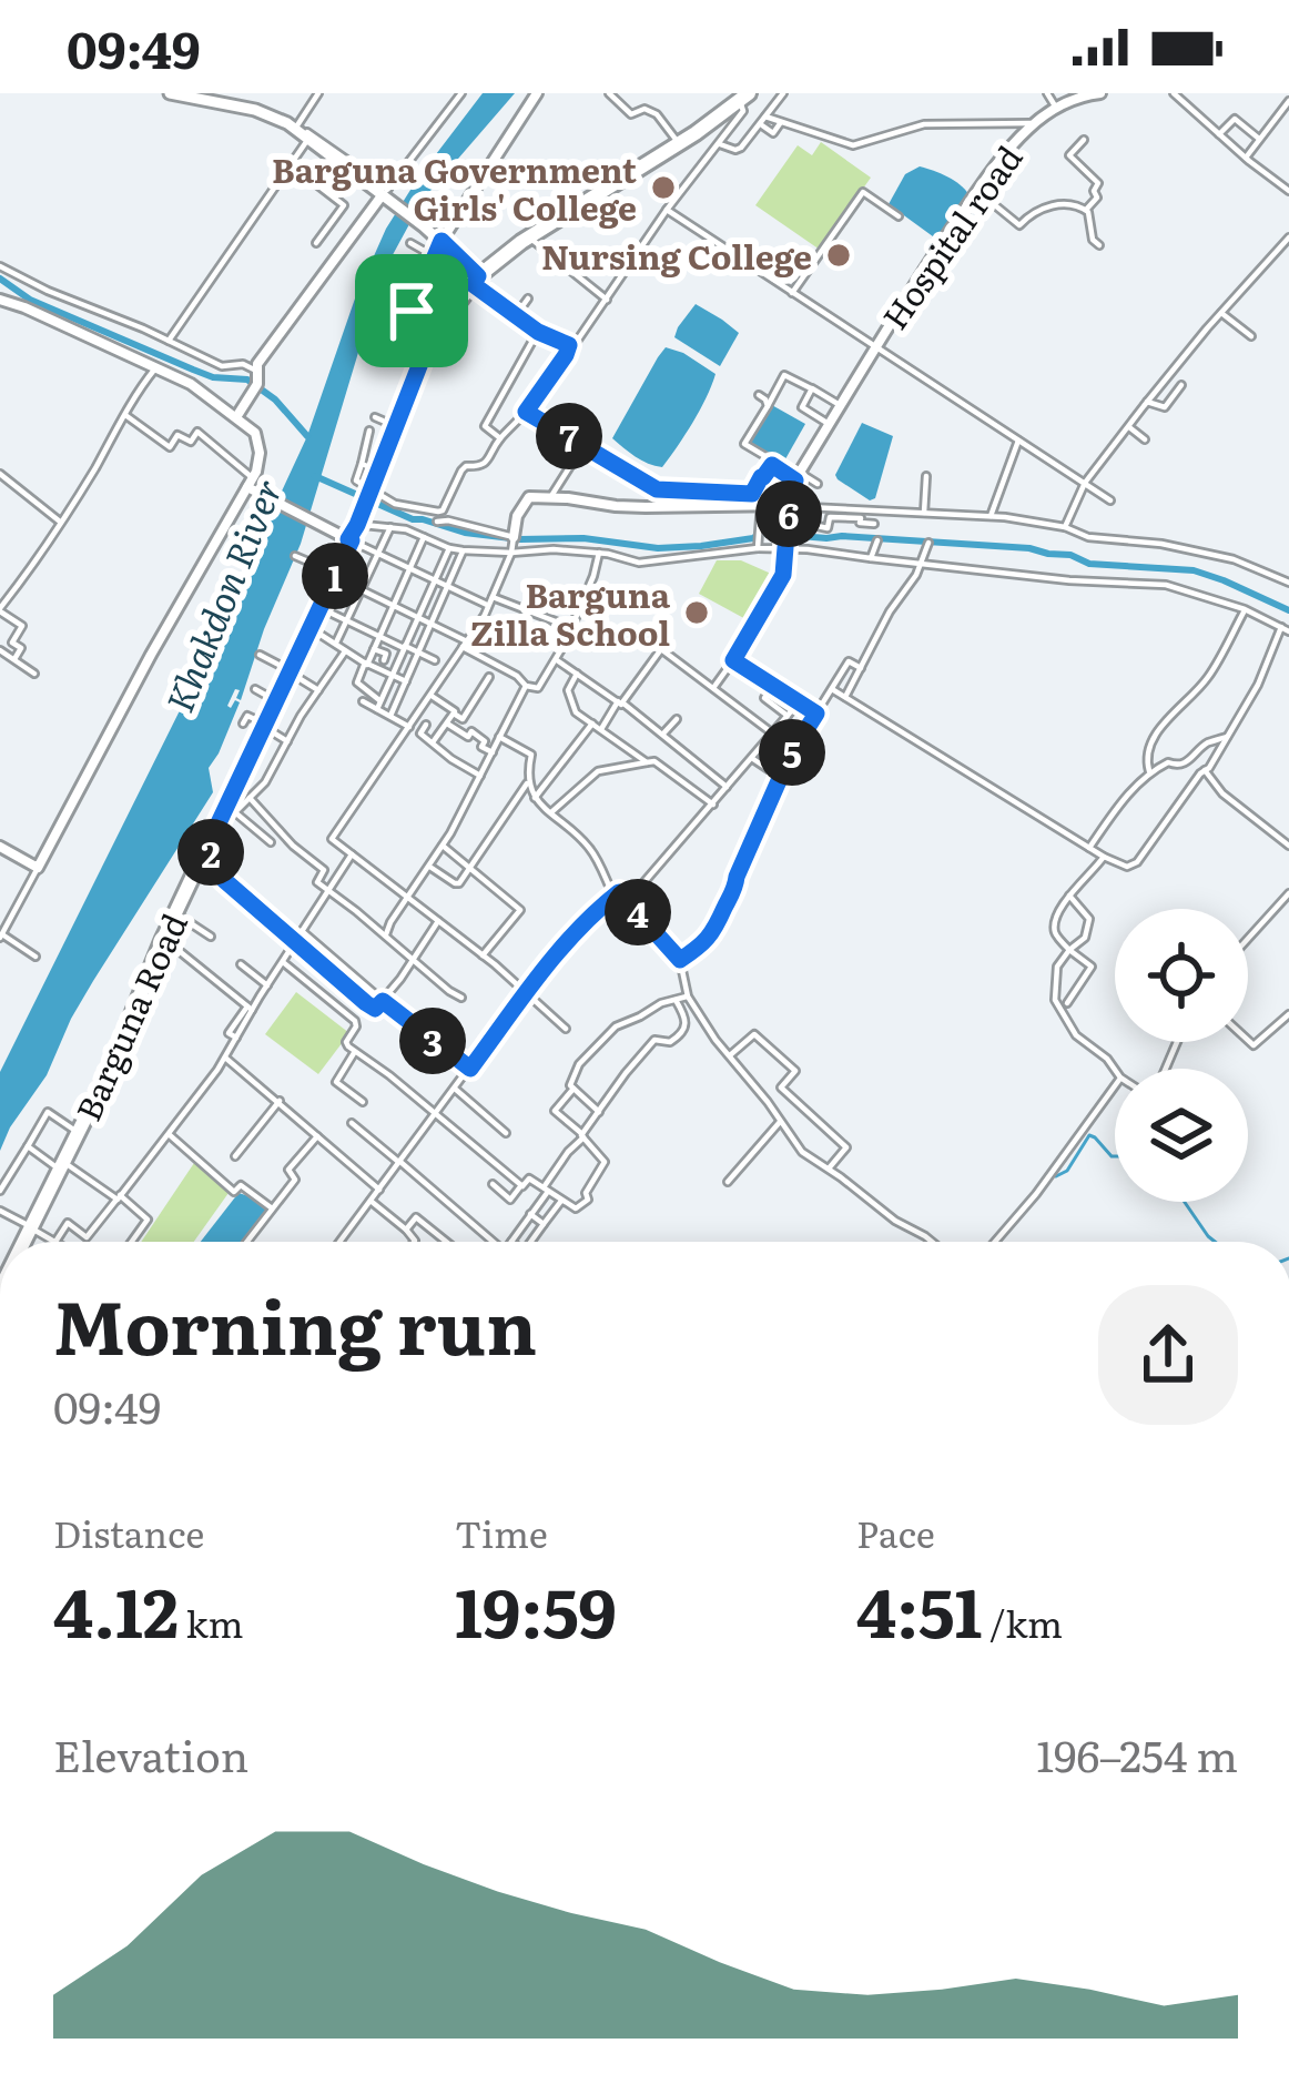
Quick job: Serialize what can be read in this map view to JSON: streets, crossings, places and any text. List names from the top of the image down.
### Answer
{
  "streets": {
    "main road": ["Barguna Road"],
    "street": ["Hospital road"]
  },
  "water": ["Khakdon River"],
  "places": ["Barguna Government Girls' College", "Nursing College", "Barguna Zilla School"],
  "page": {
    "status": "09:49",
    "pins": [
      "7",
      "6",
      "1",
      "5",
      "2",
      "4",
      "3"
    ],
    "heading": ["Morning run", "09:49"],
    "stats": [
      ["Distance", "4.12 km"],
      ["Time", "19:59"],
      ["Pace", "4:51 /km"]
    ],
    "chart": ["Elevation", "196–254 m"]
  }
}
